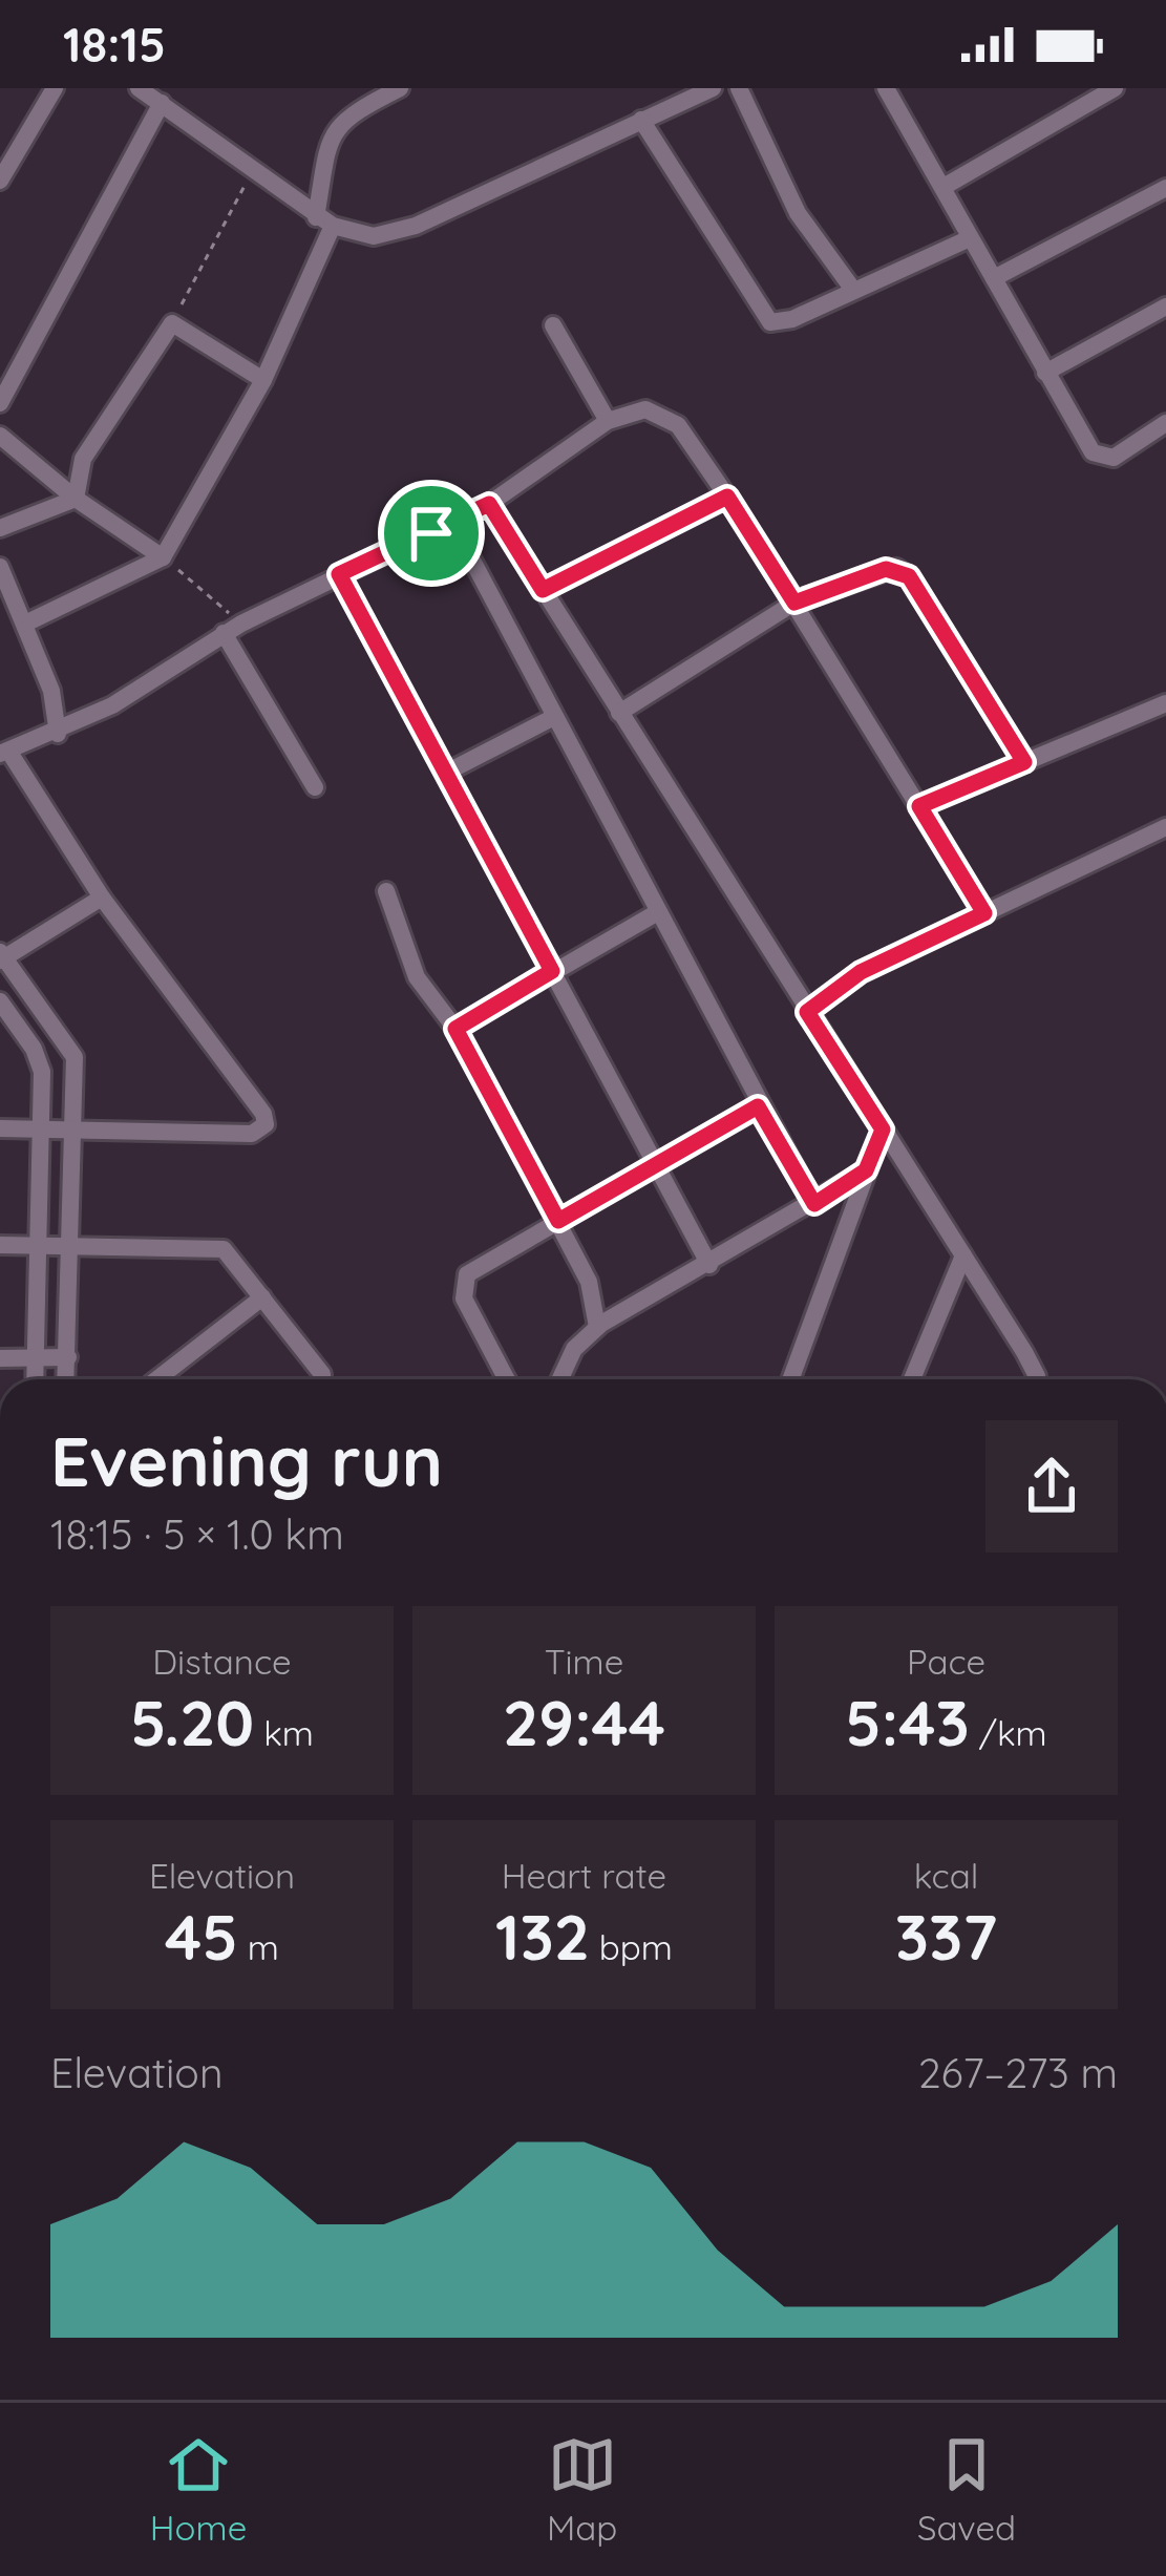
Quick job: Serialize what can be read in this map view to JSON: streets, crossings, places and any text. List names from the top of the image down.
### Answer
{
  "page": {
    "status": "18:15",
    "heading": ["Evening run", "18:15 · 5 × 1.0 km"],
    "stats": [
      ["Distance", "5.20 km"],
      ["Time", "29:44"],
      ["Pace", "5:43 /km"],
      ["Elevation", "45 m"],
      ["Heart rate", "132 bpm"],
      ["kcal", "337"]
    ],
    "chart": ["Elevation", "267–273 m"],
    "tabs": ["Home", "Map", "Saved"]
  }
}
